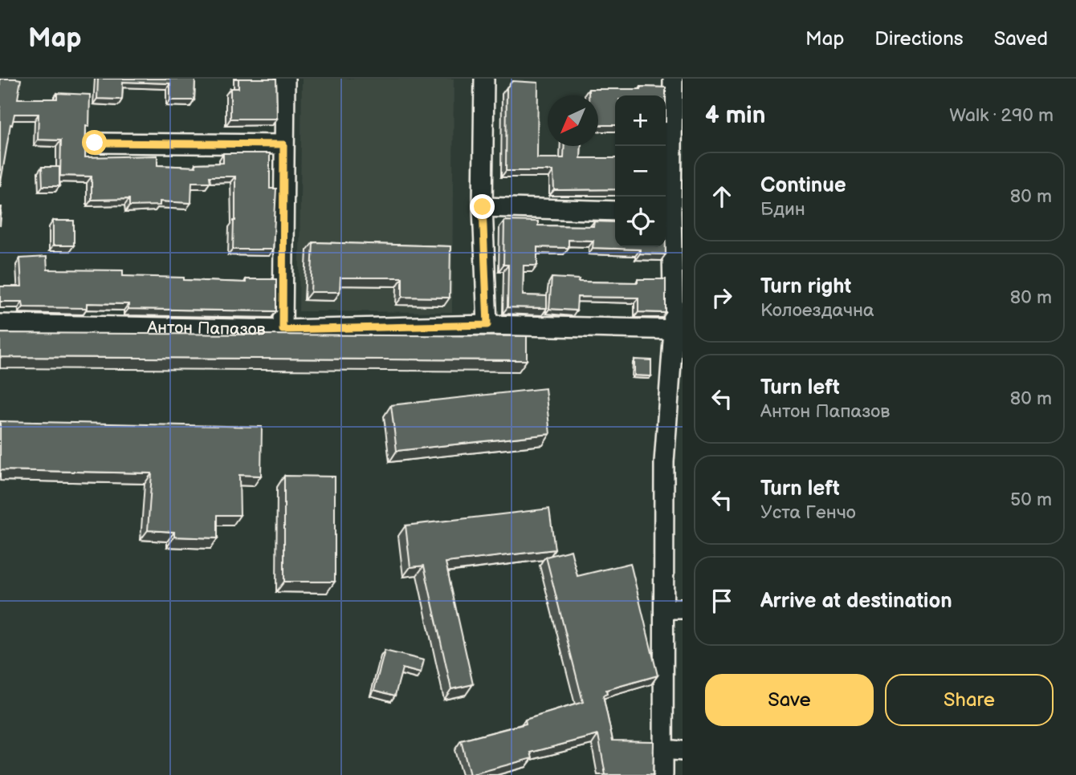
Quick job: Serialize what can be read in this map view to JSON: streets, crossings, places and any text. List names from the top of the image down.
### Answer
{
  "streets": {
    "street": ["Антон Папазов"]
  },
  "north": "bottom left",
  "page": {
    "header": "Map",
    "nav": ["Map", "Directions", "Saved"],
    "heading": ["4 min", "Walk · 290 m"],
    "map_buttons": ["+", "−"],
    "list": [
      ["Continue", "Бдин", "80 m"],
      ["Turn right", "Колоездачна", "80 m"],
      ["Turn left", "Антон Папазов", "80 m"],
      ["Turn left", "Уста Генчо", "50 m"],
      "Arrive at destination"
    ],
    "buttons": ["Save", "Share"]
  }
}
